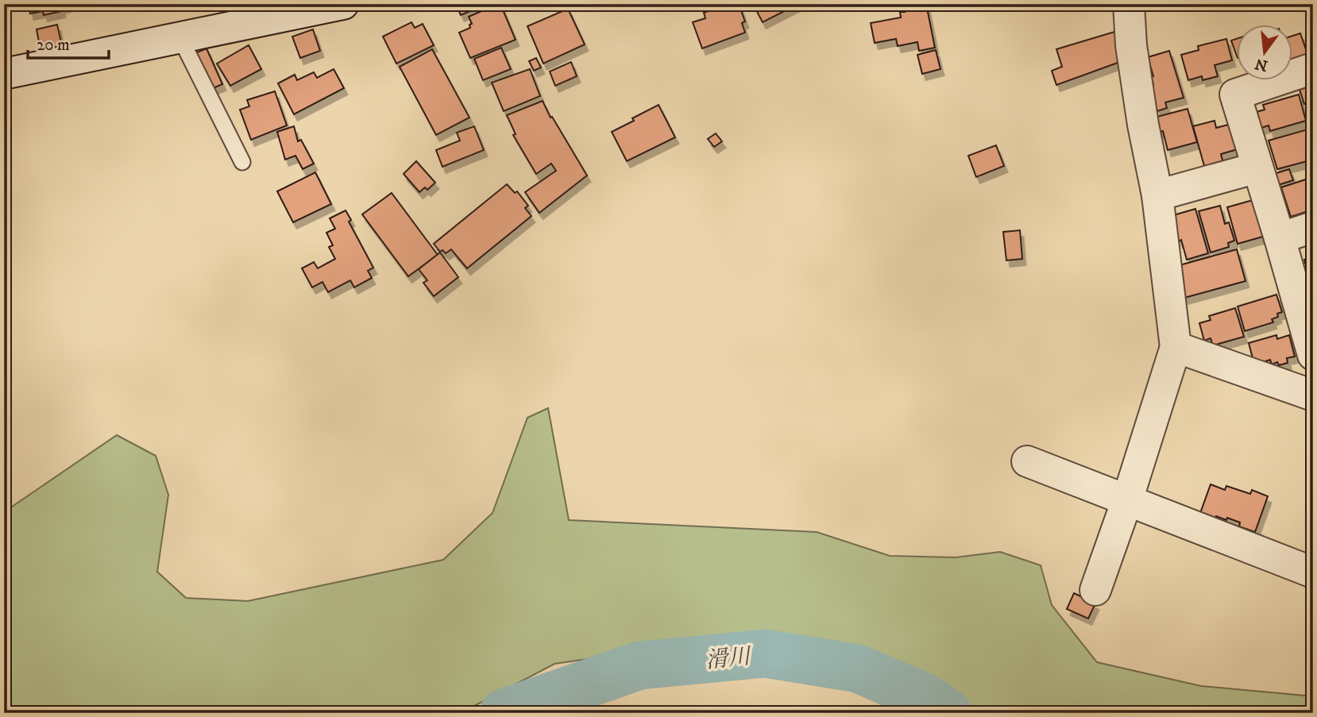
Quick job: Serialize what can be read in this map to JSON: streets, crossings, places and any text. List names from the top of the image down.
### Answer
{
  "water": ["滑川"],
  "scale_bar": "20 m",
  "north": "bottom"
}
